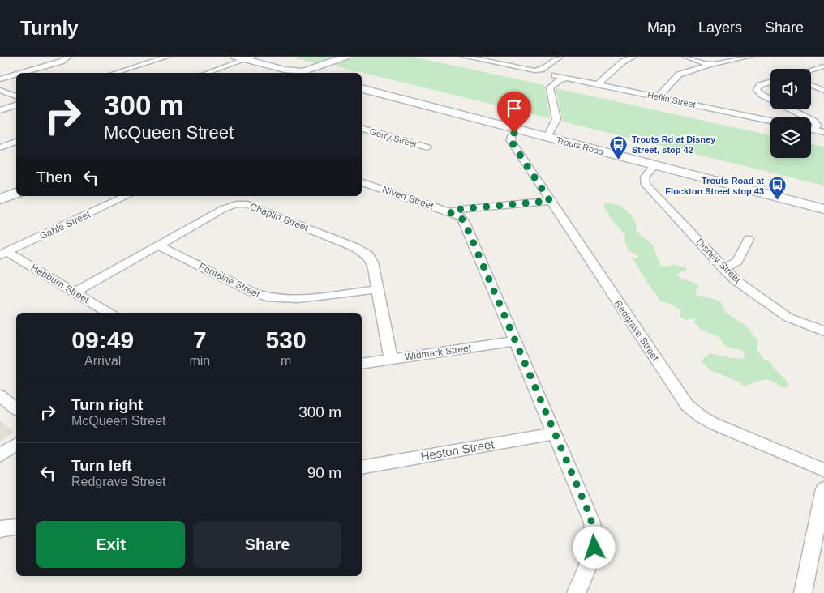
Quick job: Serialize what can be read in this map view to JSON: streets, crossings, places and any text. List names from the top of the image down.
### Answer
{
  "streets": {
    "street": [
      "Heflin Street",
      "Gerry Street",
      "Trouts Road",
      "Niven Street",
      "Chaplin Street",
      "Gable Street",
      "Disney Street",
      "Fontaine Street",
      "Hepburn Street",
      "Redgrave Street",
      "Widmark Street",
      "Heston Street"
    ]
  },
  "crossings": [
    ["Trouts Road", "Disney Street"],
    ["Trouts Road", "Redgrave Street"],
    ["Niven Street", "Widmark Street"],
    ["Niven Street", "Heston Street"],
    ["Chaplin Street", "Fontaine Street"],
    ["Chaplin Street", "Hepburn Street"],
    ["Chaplin Street", "Widmark Street"],
    ["Gable Street", "Hepburn Street"]
  ],
  "places": {
    "bus stop": ["Trouts Rd at Disney Street, stop 42", "Trouts Road at Flockton Street stop 43"]
  },
  "page": {
    "header": "Turnly",
    "nav": ["Map", "Layers", "Share"],
    "turn": ["300 m", "McQueen Street"],
    "then": "Then",
    "eta": [
      "09:49",
      "Arrival",
      "7",
      "min",
      "530",
      "m"
    ],
    "list": [
      {
        "name": "Turn right",
        "note": "McQueen Street",
        "value": "300 m"
      },
      {
        "name": "Turn left",
        "note": "Redgrave Street",
        "value": "90 m"
      }
    ],
    "buttons": ["Exit", "Share"]
  }
}
